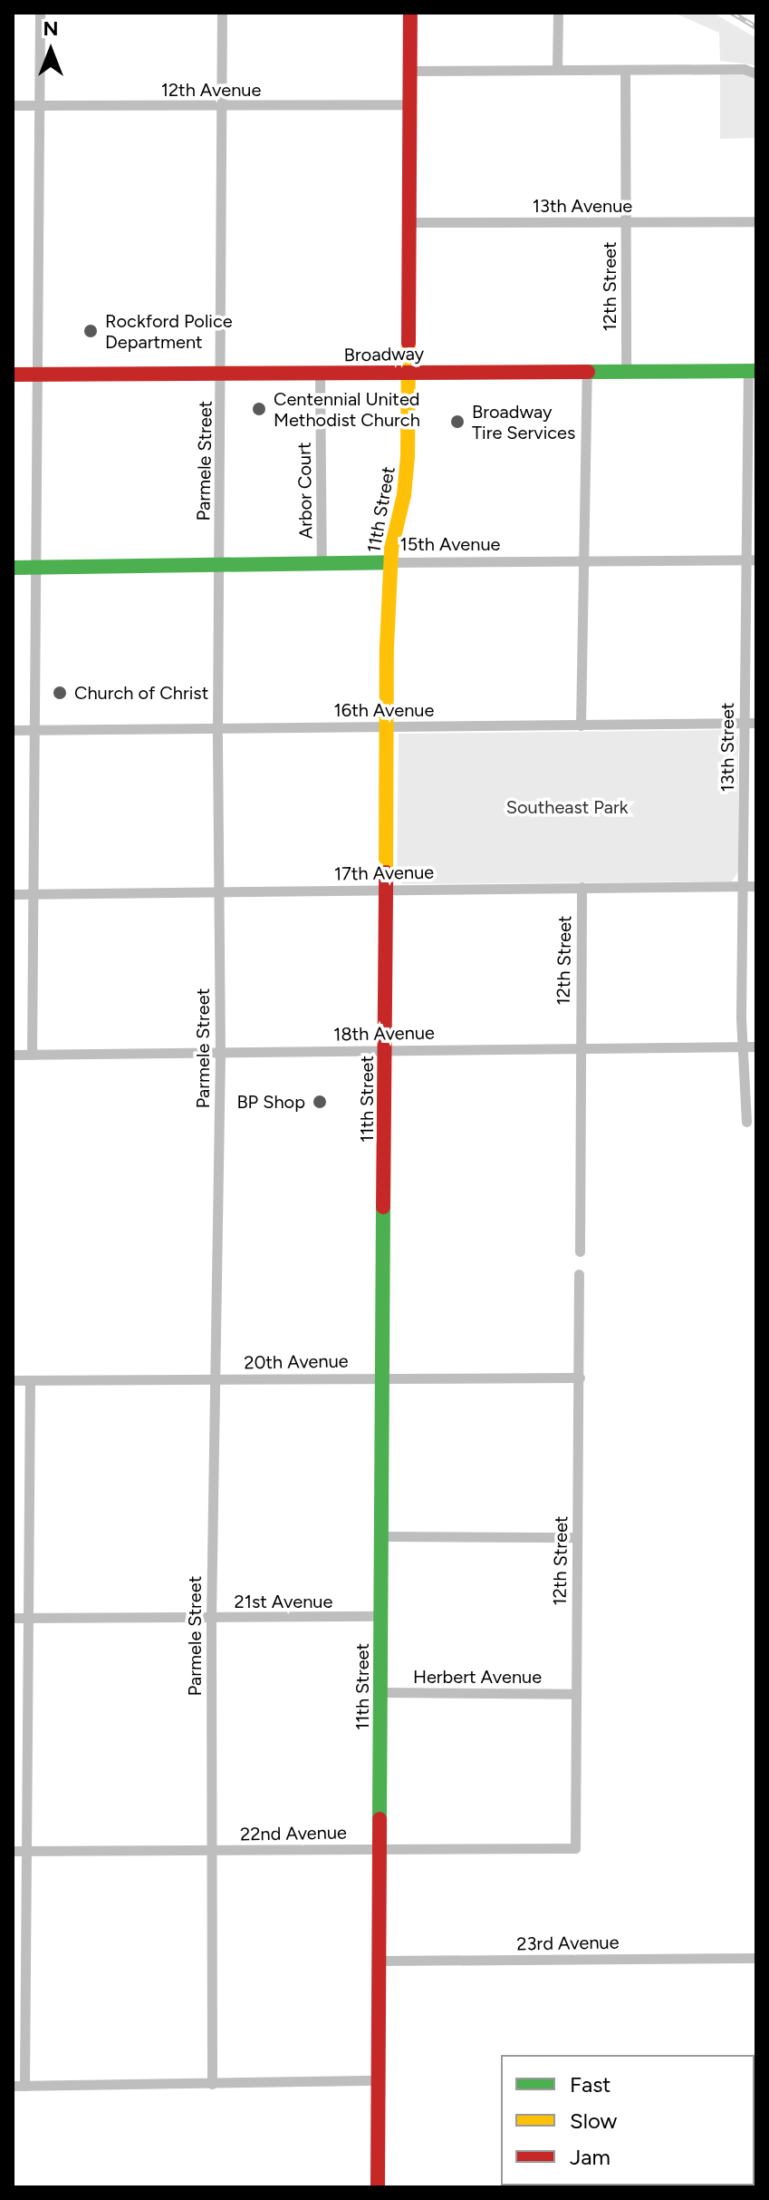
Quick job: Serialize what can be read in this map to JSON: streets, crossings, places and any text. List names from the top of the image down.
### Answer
{
  "streets": {
    "main road": ["Broadway", "11th Street", "15th Avenue"],
    "street": [
      "12th Avenue",
      "13th Avenue",
      "12th Street",
      "Parmele Street",
      "Arbor Court",
      "16th Avenue",
      "13th Street",
      "17th Avenue",
      "18th Avenue",
      "20th Avenue",
      "21st Avenue",
      "Herbert Avenue",
      "22nd Avenue",
      "23rd Avenue"
    ]
  },
  "crossings": [
    ["12th Avenue", "Parmele Street"],
    ["12th Avenue", "11th Street"],
    ["13th Avenue", "12th Street"],
    ["13th Avenue", "11th Street"],
    ["12th Street", "Broadway"],
    ["12th Street", "17th Avenue"],
    ["12th Street", "18th Avenue"],
    ["12th Street", "20th Avenue"],
    ["12th Street", "Herbert Avenue"],
    ["12th Street", "22nd Avenue"],
    ["Broadway", "Parmele Street"],
    ["Broadway", "Arbor Court"],
    ["Broadway", "11th Street"],
    ["Broadway", "13th Street"],
    ["Parmele Street", "15th Avenue"],
    ["Parmele Street", "16th Avenue"],
    ["Parmele Street", "17th Avenue"],
    ["Parmele Street", "18th Avenue"],
    ["Parmele Street", "20th Avenue"],
    ["Parmele Street", "21st Avenue"],
    ["Parmele Street", "22nd Avenue"],
    ["Arbor Court", "15th Avenue"],
    ["11th Street", "15th Avenue"],
    ["11th Street", "16th Avenue"],
    ["11th Street", "17th Avenue"],
    ["11th Street", "18th Avenue"],
    ["11th Street", "20th Avenue"],
    ["11th Street", "21st Avenue"],
    ["11th Street", "Herbert Avenue"],
    ["11th Street", "22nd Avenue"],
    ["11th Street", "23rd Avenue"],
    ["15th Avenue", "13th Street"],
    ["16th Avenue", "13th Street"],
    ["13th Street", "17th Avenue"],
    ["13th Street", "18th Avenue"]
  ],
  "parks": ["Southeast Park"],
  "places": [
    "Rockford Police Department",
    "Centennial United Methodist Church",
    "Broadway Tire Services",
    "Church of Christ",
    "BP Shop"
  ],
  "legend": ["Fast", "Slow", "Jam"],
  "north": "top"
}
